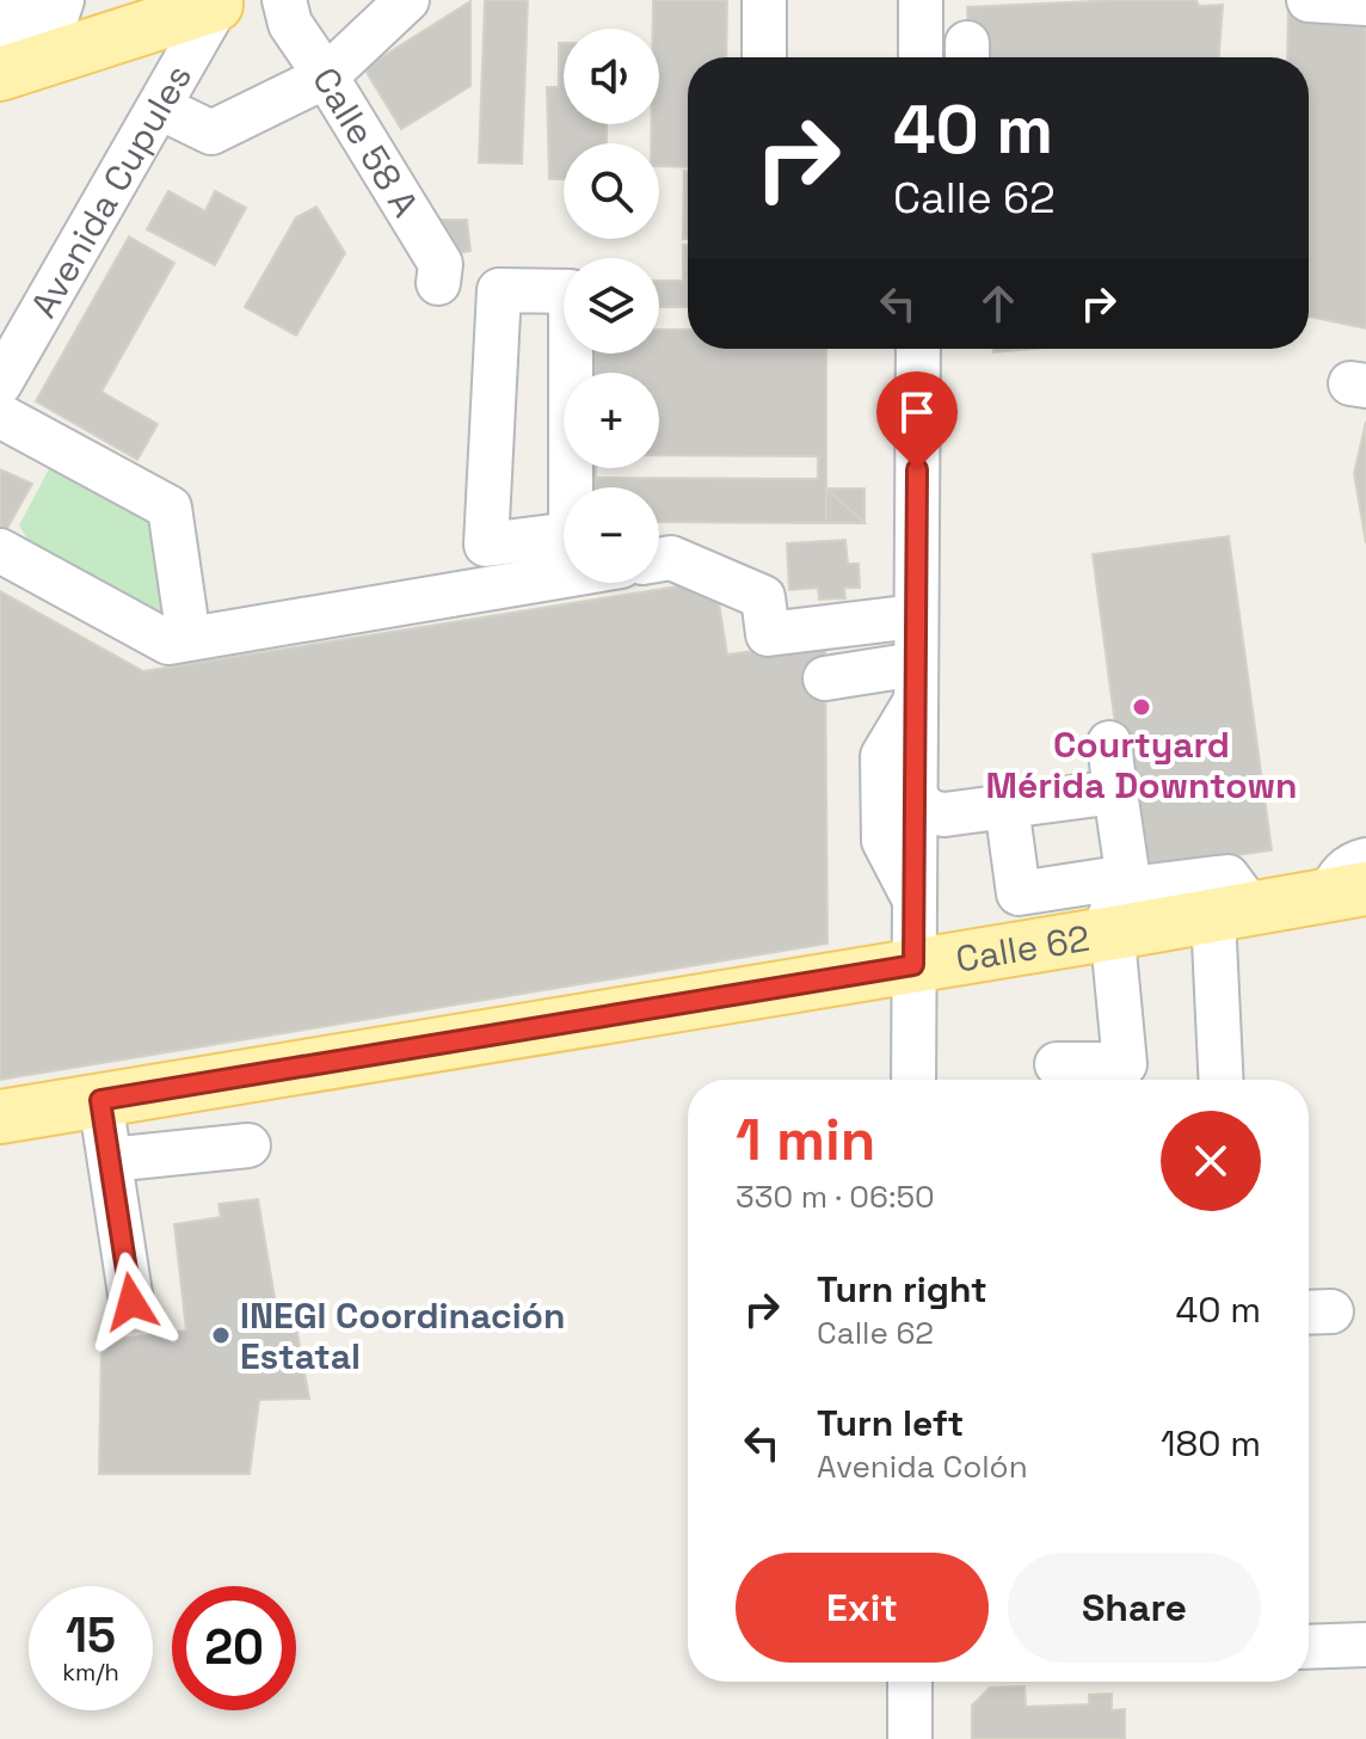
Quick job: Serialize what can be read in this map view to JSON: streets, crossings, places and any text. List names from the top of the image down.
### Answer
{
  "streets": {
    "main road": ["Calle 62"],
    "street": ["Calle 58 A", "Avenida Cupules"]
  },
  "places": ["Courtyard Mérida Downtown", "INEGI Coordinación Estatal"],
  "page": {
    "map_buttons": ["+", "−"],
    "turn": ["40 m", "Calle 62"],
    "heading": ["1 min", "330 m · 06:50"],
    "list": [
      {
        "name": "Turn right",
        "note": "Calle 62",
        "value": "40 m"
      },
      {
        "name": "Turn left",
        "note": "Avenida Colón",
        "value": "180 m"
      }
    ],
    "buttons": ["Exit", "Share"],
    "speed": "15 km/h",
    "limit": "20"
  }
}
